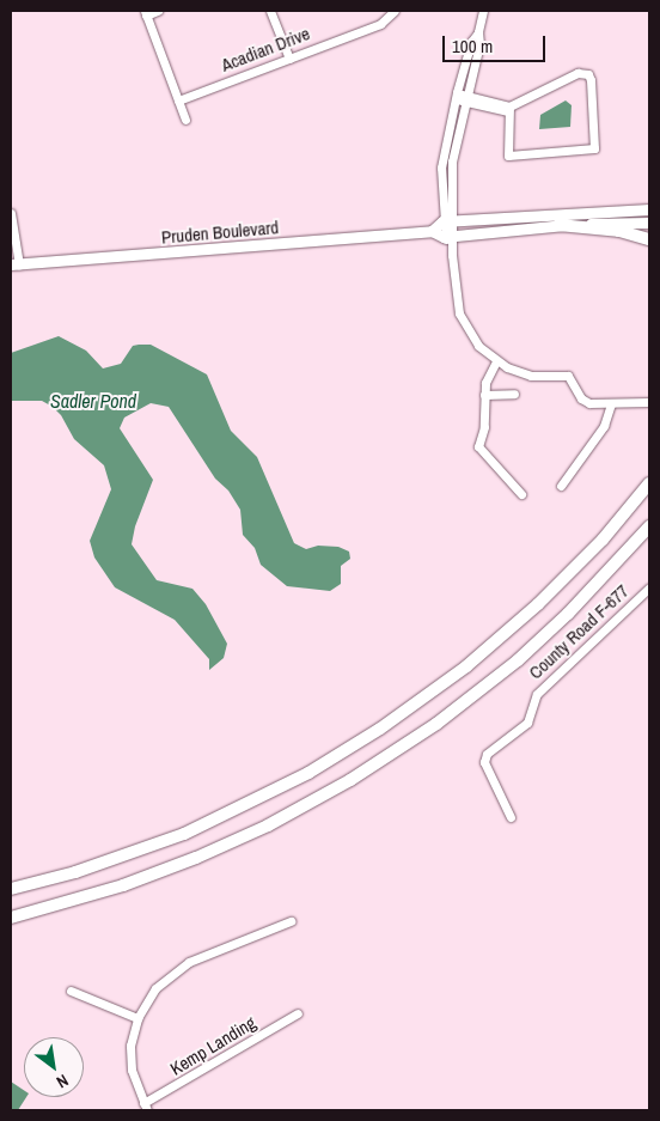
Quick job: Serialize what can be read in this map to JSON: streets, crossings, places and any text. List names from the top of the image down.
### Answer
{
  "streets": {
    "main road": ["Pruden Boulevard"],
    "street": ["Acadian Drive", "County Road F-677", "Kemp Landing"]
  },
  "water": ["Sadler Pond"],
  "scale_bar": "100 m",
  "north": "bottom right"
}
